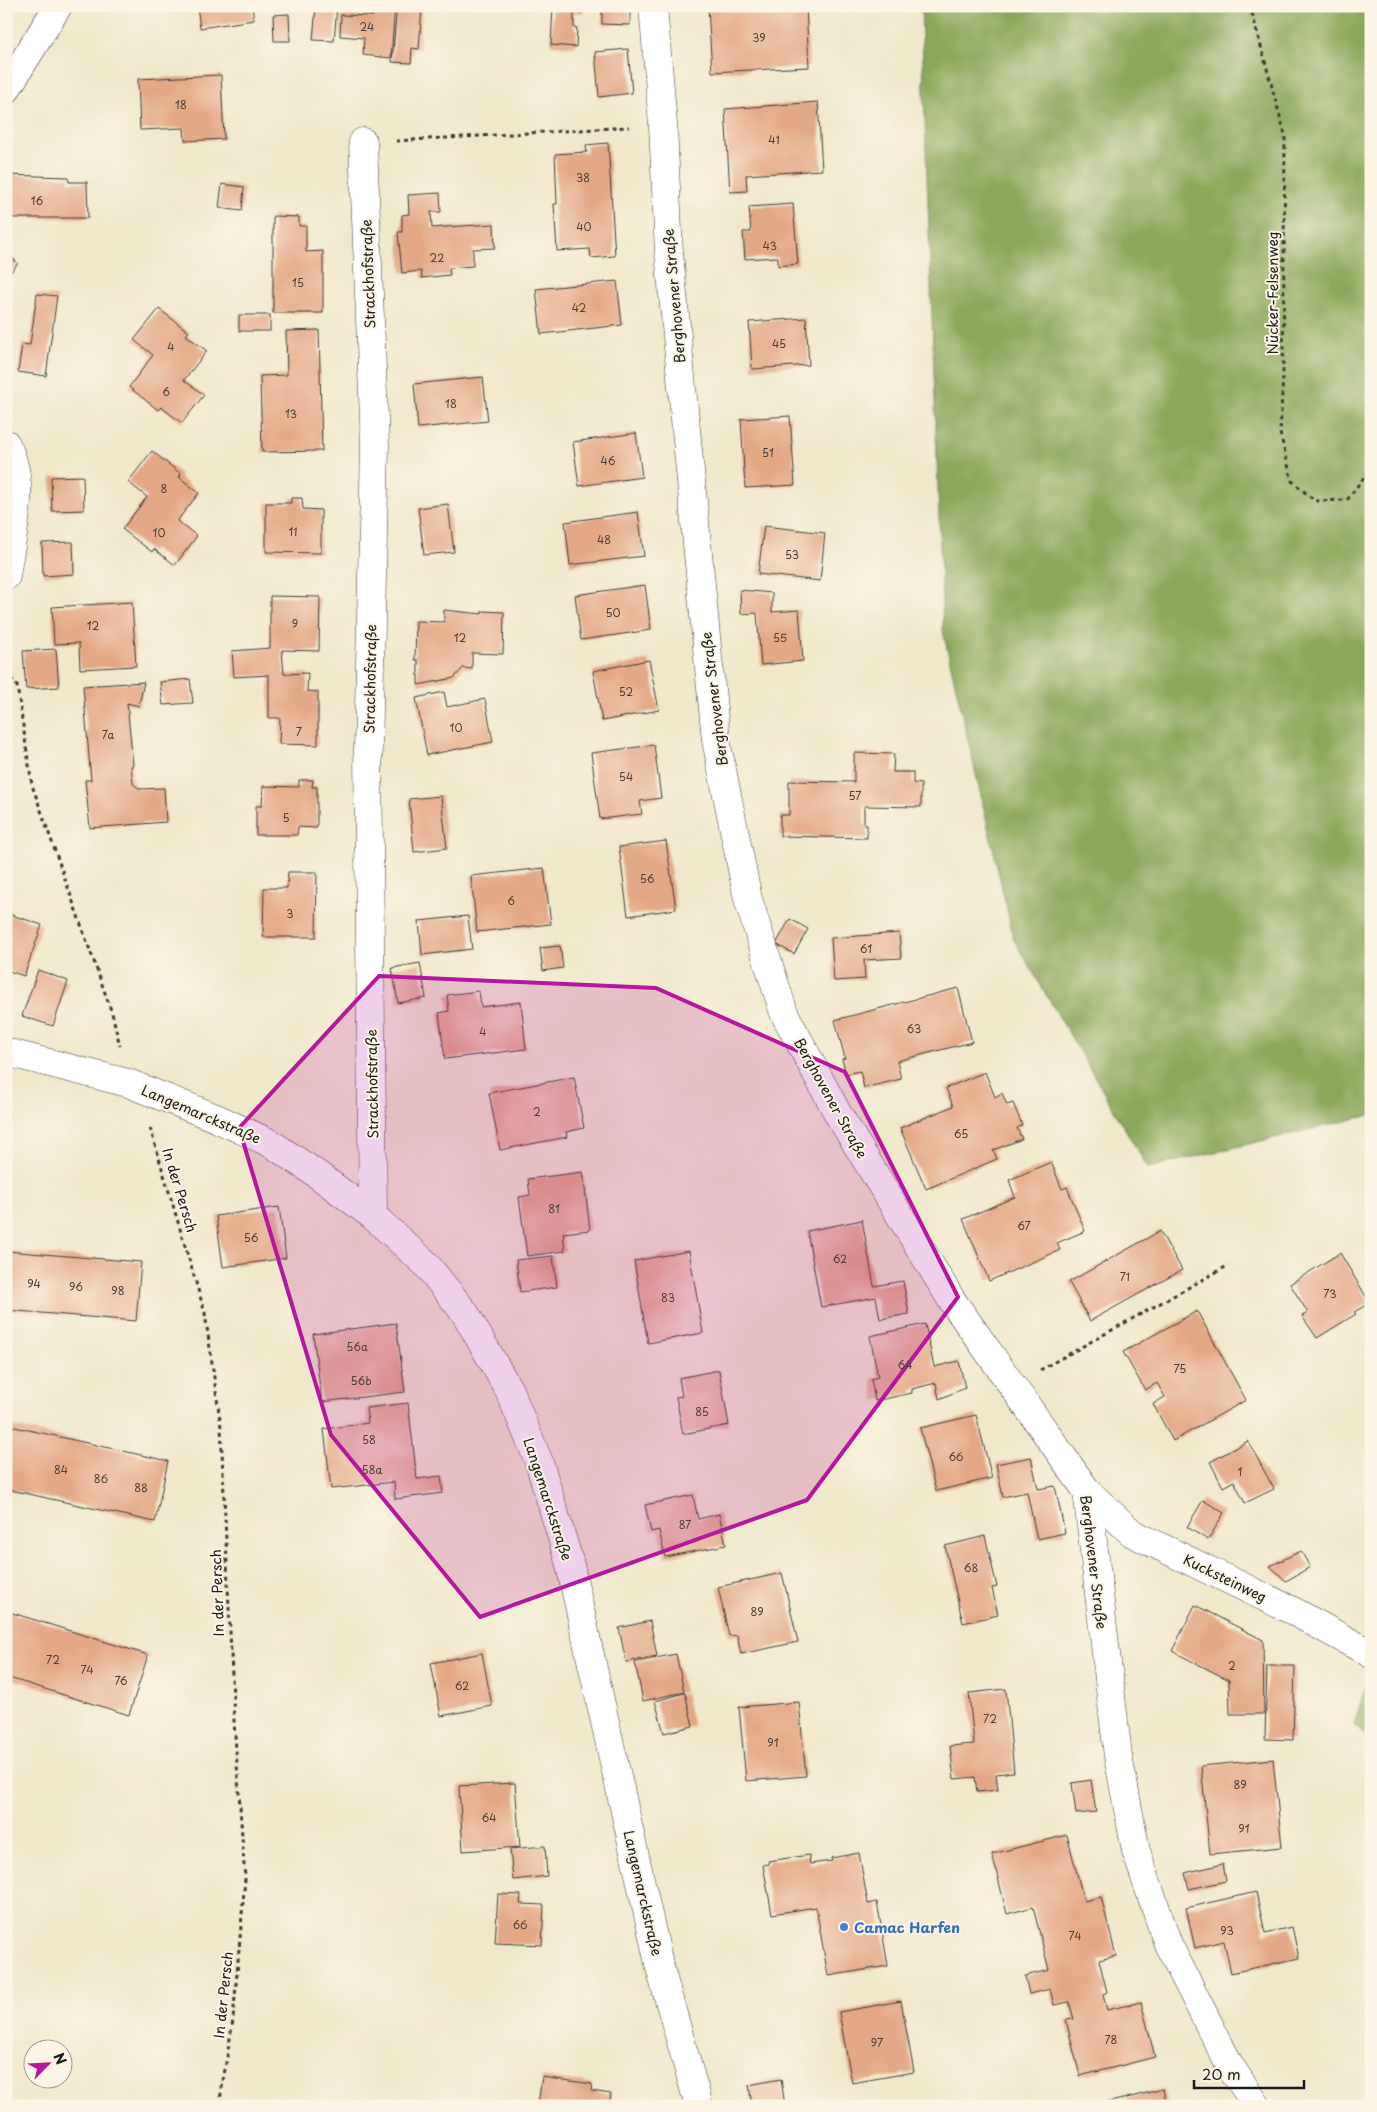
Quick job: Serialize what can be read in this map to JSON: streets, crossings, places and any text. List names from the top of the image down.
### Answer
{
  "streets": {
    "street": [
      "Strackhofstraße",
      "Berghovener Straße",
      "Langemarckstraße",
      "Kucksteinweg"
    ],
    "path": ["Nücker-Felsenweg", "In der Persch"]
  },
  "crossings": [
    ["Strackhofstraße", "Langemarckstraße"],
    ["Berghovener Straße", "Kucksteinweg"],
    ["Langemarckstraße", "In der Persch"]
  ],
  "places": ["Camac Harfen"],
  "house_numbers": [
    "24",
    "39",
    "18",
    "41",
    "38",
    "16",
    "40",
    "43",
    "22",
    "15",
    "42",
    "45",
    "4",
    "6",
    "18",
    "13",
    "51",
    "46",
    "8",
    "11",
    "10",
    "48",
    "53",
    "50",
    "9",
    "12",
    "12",
    "55",
    "52",
    "10",
    "7",
    "7a",
    "54",
    "57",
    "5",
    "56",
    "6",
    "3",
    "61",
    "63",
    "4",
    "2",
    "65",
    "81",
    "67",
    "56",
    "62",
    "71",
    "94",
    "96",
    "98",
    "73",
    "83",
    "56a",
    "64",
    "75",
    "56b",
    "85",
    "58",
    "66",
    "84",
    "58a",
    "1",
    "86",
    "88",
    "87",
    "68",
    "89",
    "72",
    "2",
    "74",
    "76",
    "62",
    "72",
    "91",
    "89",
    "64",
    "91",
    "66",
    "93",
    "74",
    "78",
    "97"
  ],
  "scale_bar": "20 m",
  "north": "top right"
}
